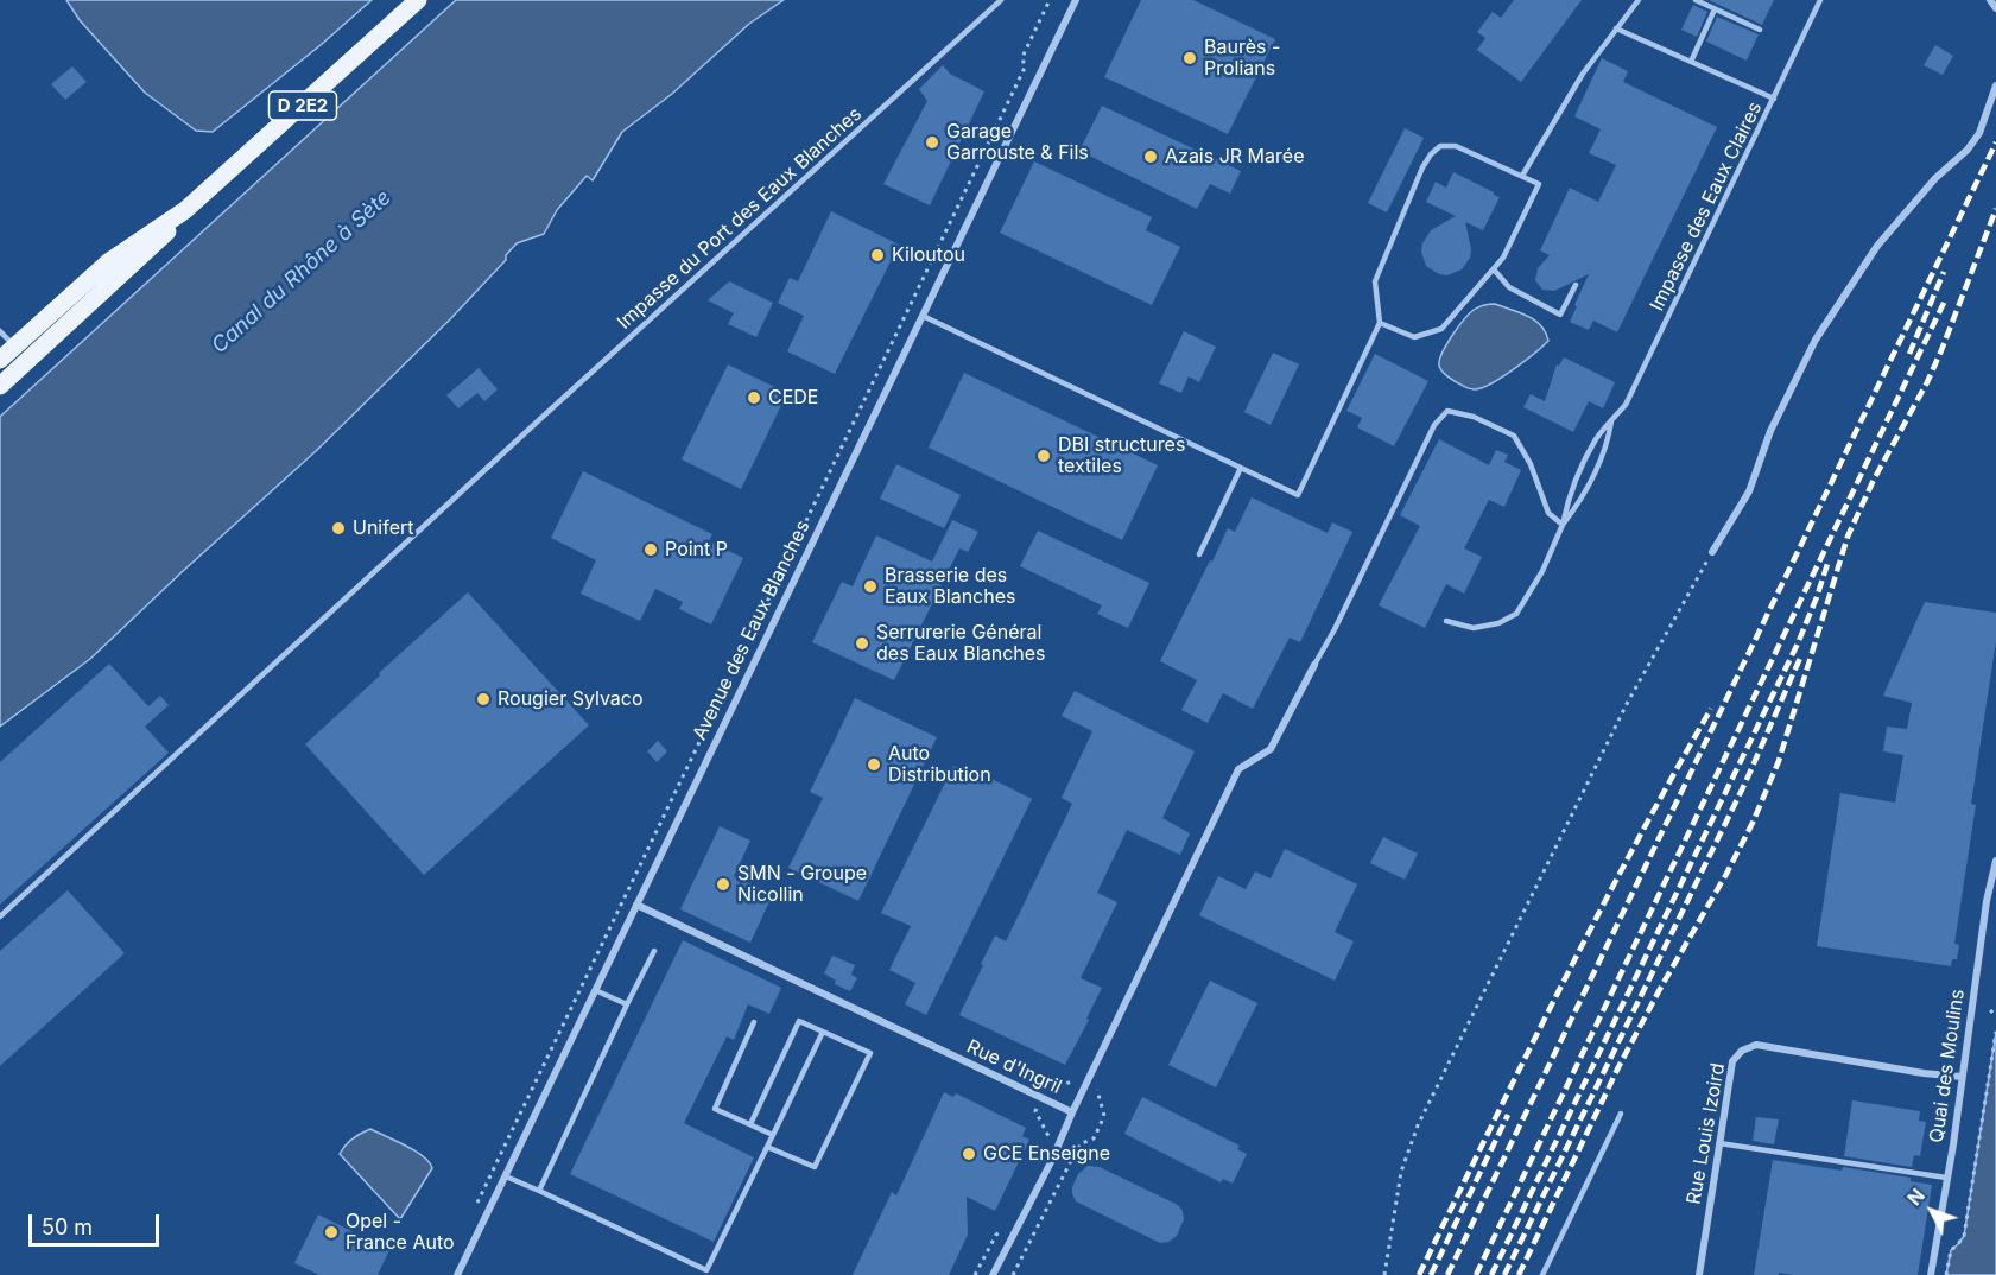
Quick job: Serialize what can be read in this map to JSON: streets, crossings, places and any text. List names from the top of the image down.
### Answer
{
  "streets": {
    "main road": ["D 2E2"],
    "street": [
      "Avenue des Eaux Blanches",
      "Quai des Moulins",
      "Rue d'Ingril",
      "Rue Louis Izoird"
    ],
    "lane": ["Impasse des Eaux Claires", "Impasse du Port des Eaux Blanches"]
  },
  "crossings": [
    ["Avenue des Eaux Blanches", "Rue d'Ingril"],
    ["Quai des Moulins", "Rue Louis Izoird"]
  ],
  "water": ["Canal du Rhône à Sète"],
  "places": [
    "Baurès - Prolians",
    "Garage Garrouste & Fils",
    "Azais JR Marée",
    "Kiloutou",
    "CEDE",
    "DBI structures textiles",
    "Unifert",
    "Point P",
    "Brasserie des Eaux Blanches",
    "Serrurerie Général des Eaux Blanches",
    "Rougier Sylvaco",
    "Auto Distribution",
    "SMN - Groupe Nicollin",
    "GCE Enseigne",
    "Opel - France Auto"
  ],
  "scale_bar": "50 m",
  "north": "top left"
}
